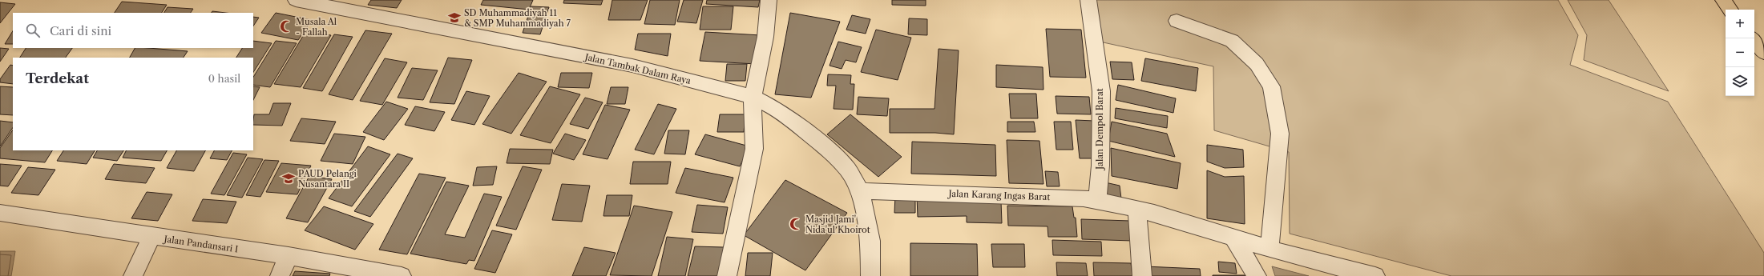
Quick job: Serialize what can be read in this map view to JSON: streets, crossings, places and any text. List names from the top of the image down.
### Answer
{
  "streets": {
    "street": [
      "Jalan Tambak Dalam Raya",
      "Jalan Dempol Barat",
      "Jalan Karang Ingas Barat",
      "Jalan Pandansari I"
    ]
  },
  "crossings": [
    ["Jalan Tambak Dalam Raya", "Jalan Karang Ingas Barat"],
    ["Jalan Dempol Barat", "Jalan Karang Ingas Barat"]
  ],
  "places": {
    "school or university": ["SD Muhammadiyah 11 & SMP Muhammadiyah 7", "PAUD Pelangi Nusantara II"],
    "mosque": ["Musala Al - Fallah", "Masjid Jami' Nida'ul Khoirot"]
  },
  "page": {
    "map_buttons": ["+", "−"],
    "search": "Cari di sini",
    "heading": ["Terdekat", "0 hasil"]
  }
}
